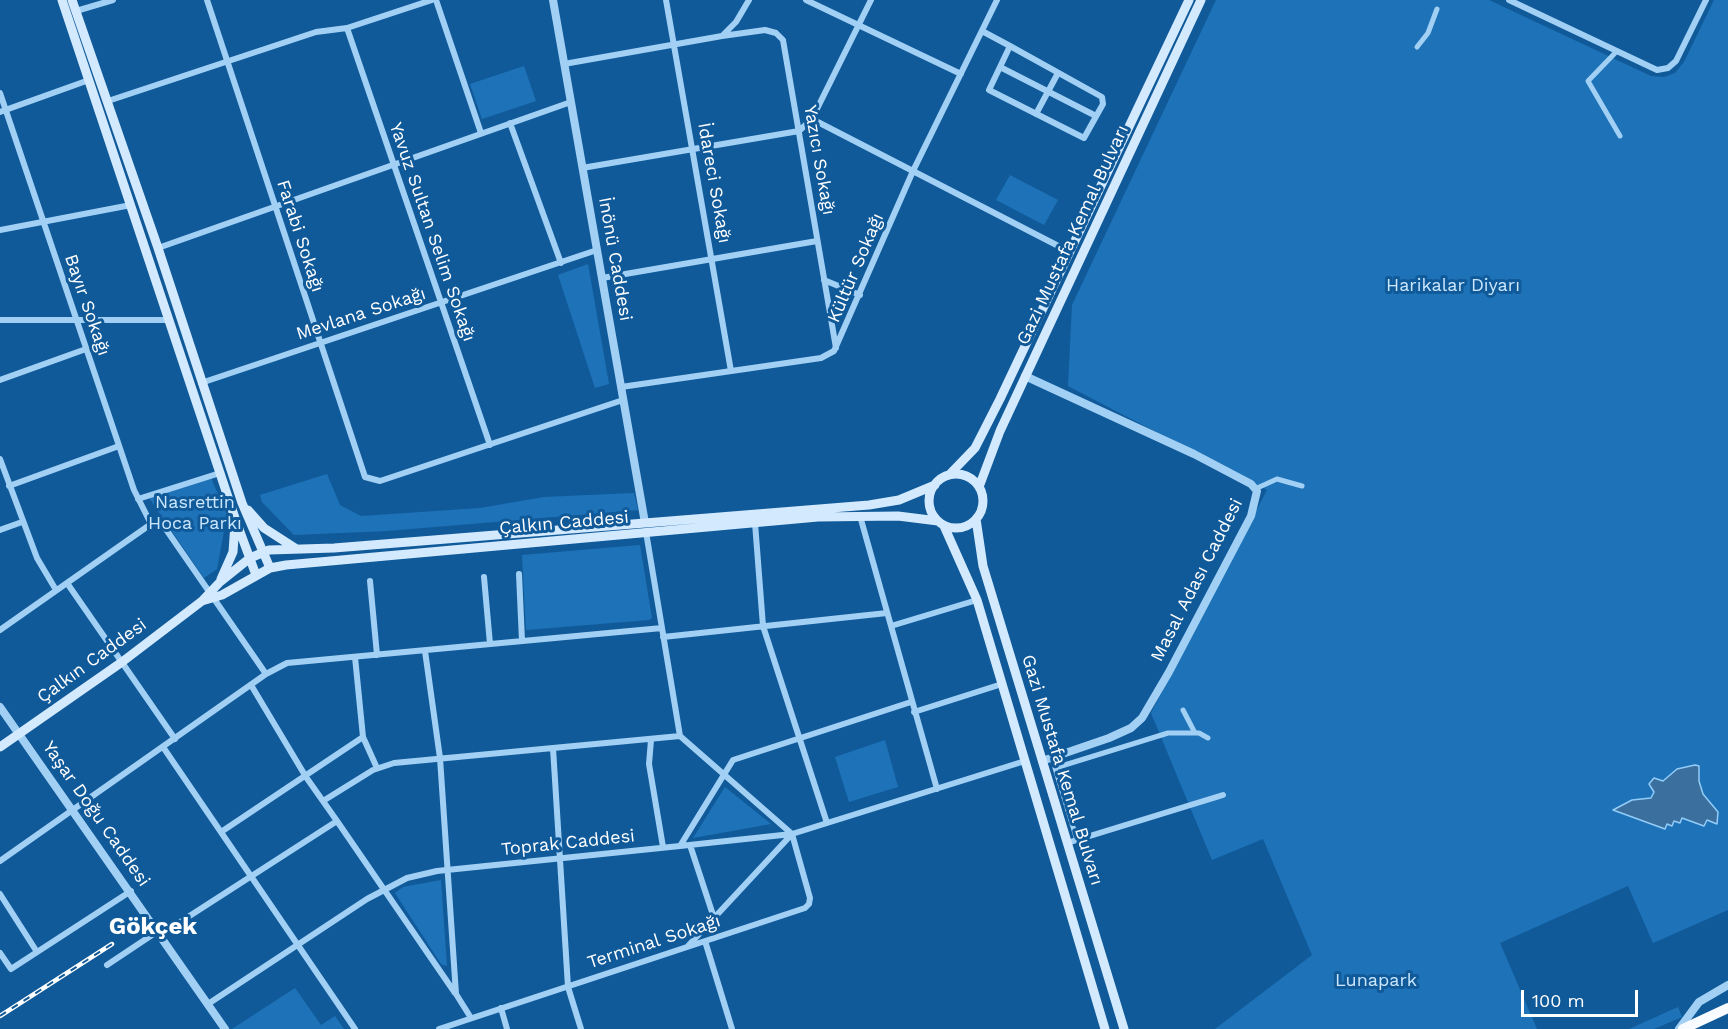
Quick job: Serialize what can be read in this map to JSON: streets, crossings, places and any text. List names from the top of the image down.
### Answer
{
  "streets": {
    "main road": ["Gazi Mustafa Kemal Bulvarı", "Çalkın Caddesi"],
    "street": [
      "Yazıcı Sokağı",
      "İdareci Sokağı",
      "Yavuz Sultan Selim Sokağı",
      "Farabi Sokağı",
      "İnönü Caddesi",
      "Kültür Sokağı",
      "Bayır Sokağı",
      "Mevlana Sokağı",
      "Masal Adası Caddesi",
      "Yaşar Doğu Caddesi",
      "Toprak Caddesi",
      "Terminal Sokağı"
    ]
  },
  "crossings": [
    ["Yazıcı Sokağı", "Kültür Sokağı"],
    ["İdareci Sokağı", "Kültür Sokağı"],
    ["Yavuz Sultan Selim Sokağı", "Farabi Sokağı"],
    ["Yavuz Sultan Selim Sokağı", "Mevlana Sokağı"],
    ["Gazi Mustafa Kemal Bulvarı", "Çalkın Caddesi"],
    ["Gazi Mustafa Kemal Bulvarı", "Masal Adası Caddesi"],
    ["Gazi Mustafa Kemal Bulvarı", "Toprak Caddesi"],
    ["Farabi Sokağı", "Mevlana Sokağı"],
    ["İnönü Caddesi", "Kültür Sokağı"],
    ["İnönü Caddesi", "Mevlana Sokağı"],
    ["İnönü Caddesi", "Çalkın Caddesi"],
    ["Bayır Sokağı", "Çalkın Caddesi"],
    ["Çalkın Caddesi", "Yaşar Doğu Caddesi"],
    ["Yaşar Doğu Caddesi", "Toprak Caddesi"],
    ["Toprak Caddesi", "Terminal Sokağı"]
  ],
  "districts": ["Gökçek"],
  "parks": ["Harikalar Diyarı", "Nasrettin Hoca Parkı", "Lunapark"],
  "scale_bar": "100 m"
}
